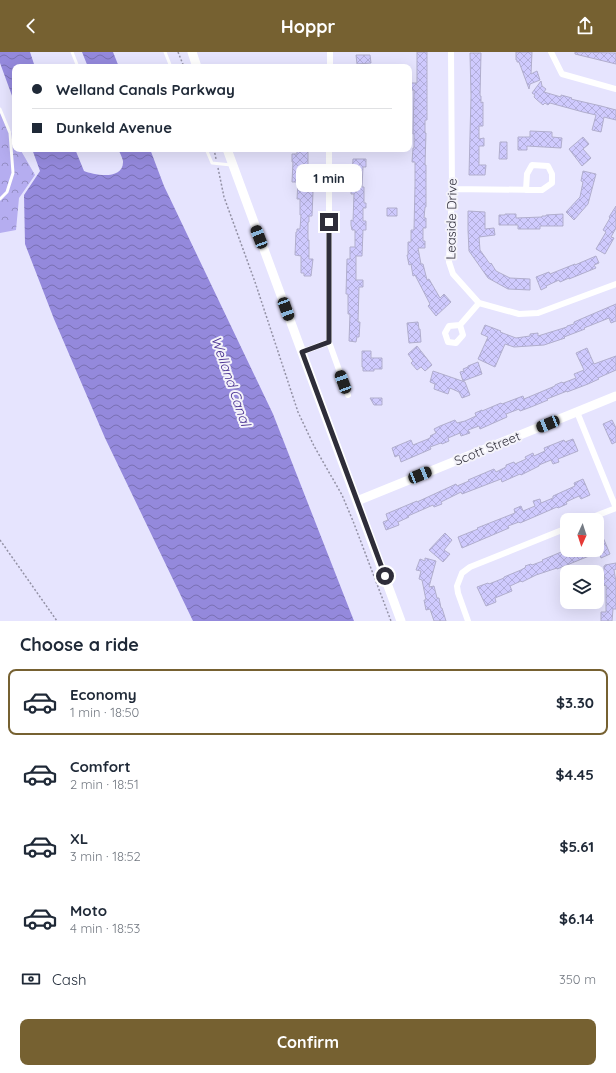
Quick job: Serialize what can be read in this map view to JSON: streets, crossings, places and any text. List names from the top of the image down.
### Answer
{
  "streets": {
    "main road": ["Scott Street"],
    "street": ["Leaside Drive"]
  },
  "water": ["Welland Canal"],
  "north": "bottom",
  "page": {
    "header": "Hoppr",
    "banner": ["Welland Canals Parkway", "Dunkeld Avenue"],
    "bubble": "1 min",
    "heading": "Choose a ride",
    "list": [
      {
        "name": "Economy",
        "note": "1 min · 18:50",
        "value": "$3.30"
      },
      {
        "name": "Comfort",
        "note": "2 min · 18:51",
        "value": "$4.45"
      },
      {
        "name": "XL",
        "note": "3 min · 18:52",
        "value": "$5.61"
      },
      {
        "name": "Moto",
        "note": "4 min · 18:53",
        "value": "$6.14"
      }
    ],
    "pay": ["Cash", "350 m"],
    "buttons": "Confirm"
  }
}
